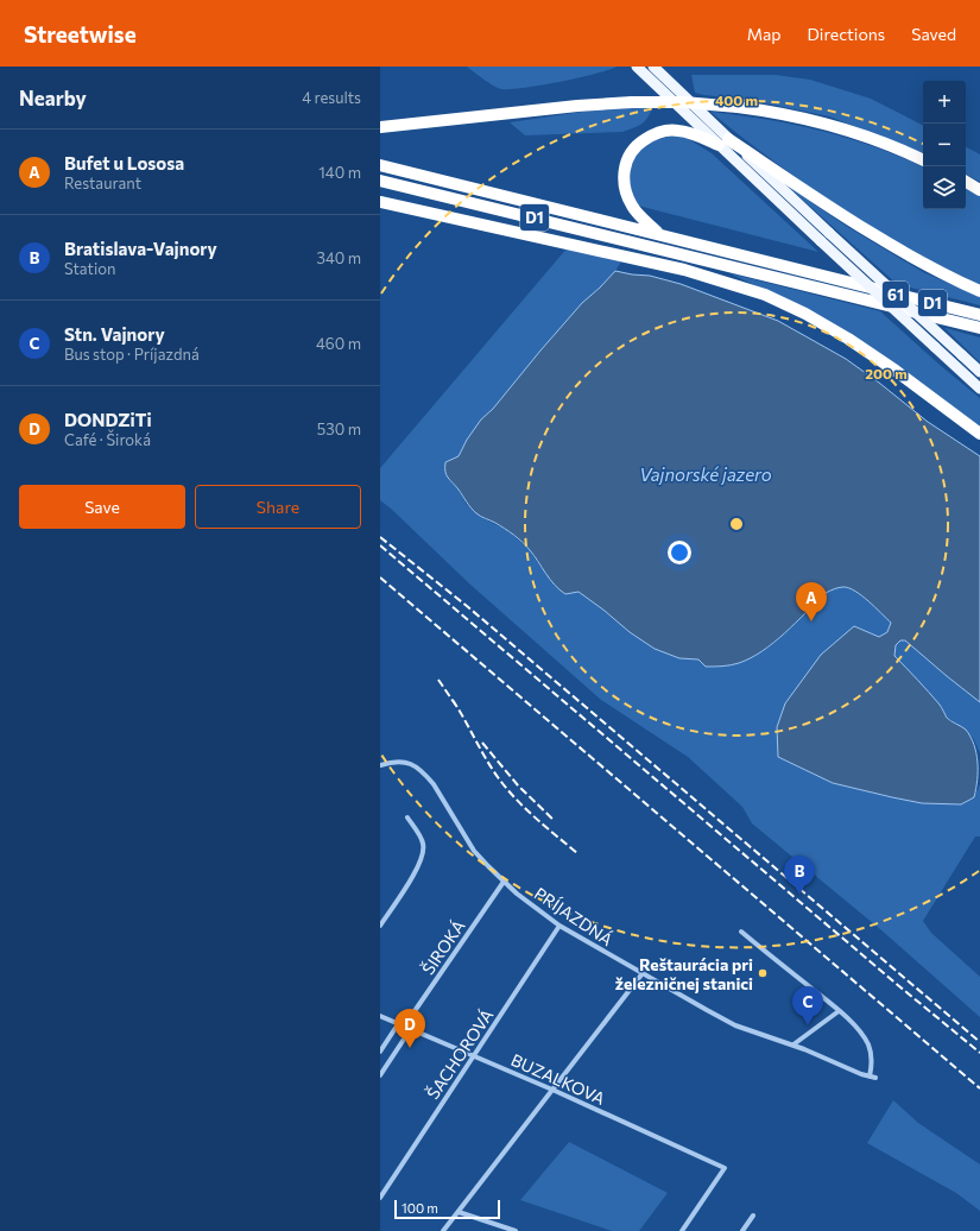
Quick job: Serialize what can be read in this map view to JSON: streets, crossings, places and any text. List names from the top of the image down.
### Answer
{
  "streets": {
    "highway": ["D1"],
    "main road": ["61"],
    "street": [
      "PRÍJAZDNÁ",
      "ŠIROKÁ",
      "ŠACHOROVÁ",
      "BUZALKOVA"
    ]
  },
  "crossings": [
    ["PRÍJAZDNÁ", "ŠIROKÁ"],
    ["PRÍJAZDNÁ", "ŠACHOROVÁ"],
    ["ŠIROKÁ", "BUZALKOVA"],
    ["ŠACHOROVÁ", "BUZALKOVA"]
  ],
  "water": ["Vajnorské jazero"],
  "places": ["Reštaurácia pri železničnej stanici"],
  "scale_bar": "100 m",
  "page": {
    "header": "Streetwise",
    "nav": ["Map", "Directions", "Saved"],
    "heading": ["Nearby", "4 results"],
    "map_buttons": ["+", "−"],
    "list": [
      {
        "mark": "A",
        "name": "Bufet u Lososa",
        "note": "Restaurant",
        "value": "140 m"
      },
      {
        "mark": "B",
        "name": "Bratislava-Vajnory",
        "note": "Station",
        "value": "340 m"
      },
      {
        "mark": "C",
        "name": "Stn. Vajnory",
        "note": "Bus stop · Príjazdná",
        "value": "460 m"
      },
      {
        "mark": "D",
        "name": "DONDZiTi",
        "note": "Café · Široká",
        "value": "530 m"
      }
    ],
    "buttons": ["Save", "Share"],
    "pins": [
      "A",
      "B",
      "C",
      "D"
    ],
    "scale": "100 m"
  },
  "rings": ["400 m", "200 m"]
}
